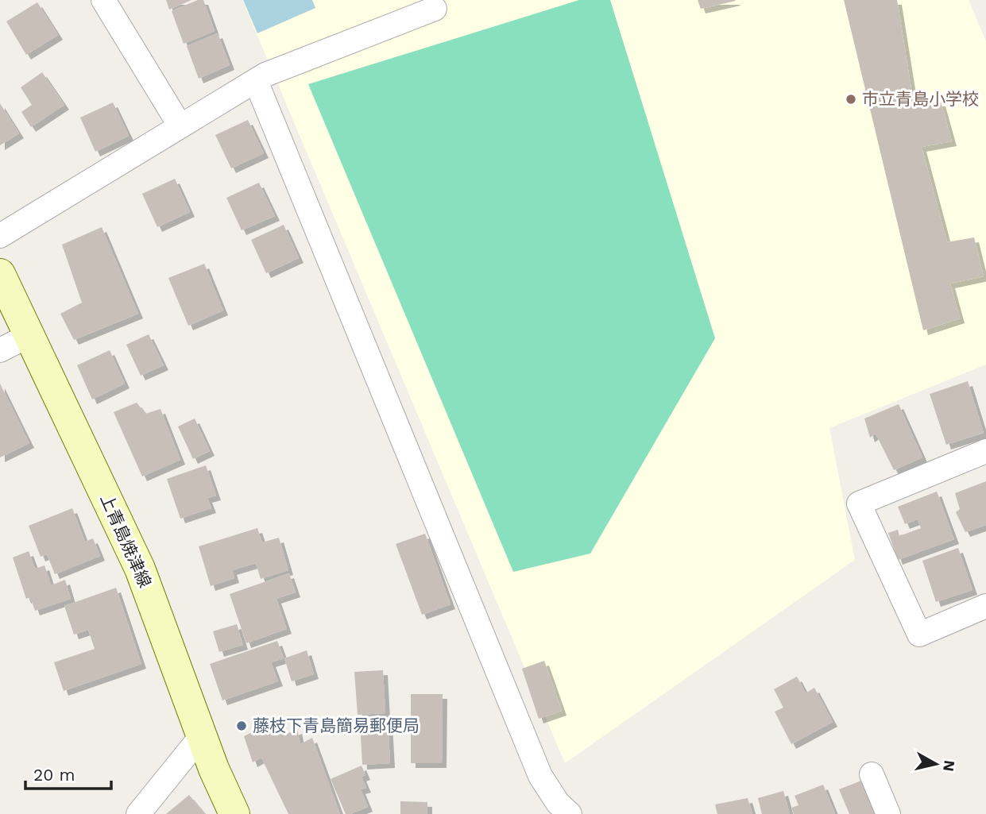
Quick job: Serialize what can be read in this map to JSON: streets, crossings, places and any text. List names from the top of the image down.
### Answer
{
  "streets": {
    "main road": ["上青島焼津線"]
  },
  "places": ["市立青島小学校", "藤枝下青島簡易郵便局"],
  "scale_bar": "20 m",
  "north": "right"
}
